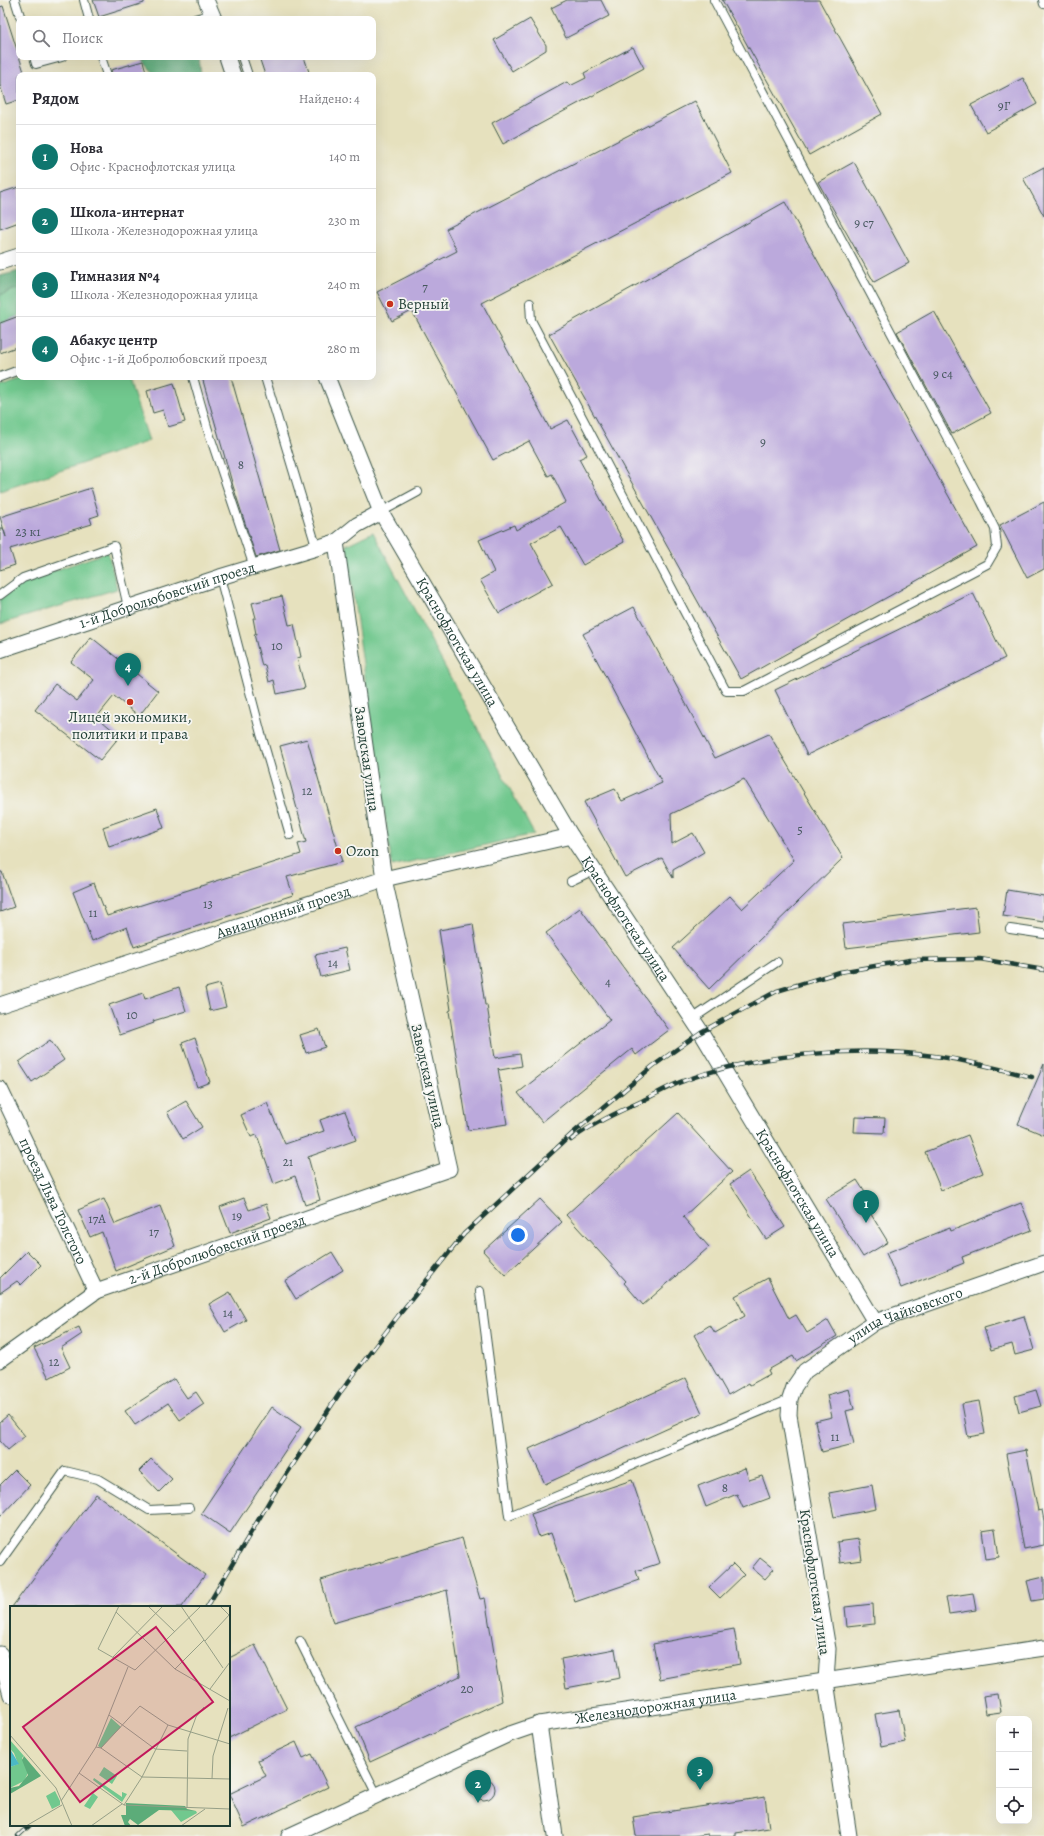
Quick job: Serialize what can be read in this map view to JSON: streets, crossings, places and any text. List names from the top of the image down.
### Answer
{
  "streets": {
    "street": [
      "1-й Добролюбовский проезд",
      "Краснофлотская улица",
      "Заводская улица",
      "Авиационный проезд",
      "проезд Льва Толстого",
      "2-й Добролюбовский проезд",
      "улица Чайковского",
      "Железнодорожная улица"
    ]
  },
  "crossings": [
    ["1-й Добролюбовский проезд", "Заводская улица"],
    ["Краснофлотская улица", "Авиационный проезд"],
    ["Краснофлотская улица", "улица Чайковского"],
    ["Краснофлотская улица", "Железнодорожная улица"],
    ["Заводская улица", "Авиационный проезд"],
    ["Заводская улица", "2-й Добролюбовский проезд"],
    ["проезд Льва Толстого", "2-й Добролюбовский проезд"]
  ],
  "places": ["Верный", "Лицей экономики, политики и права", "Ozon"],
  "house_numbers": [
    "9Г",
    "9 с7",
    "7",
    "9 с4",
    "9",
    "8",
    "23 к1",
    "10",
    "12",
    "5",
    "13",
    "11",
    "14",
    "4",
    "10",
    "21",
    "19",
    "17А",
    "17",
    "14",
    "12",
    "11",
    "8",
    "20"
  ],
  "page": {
    "search": "Поиск",
    "heading": ["Рядом", "Найдено: 4"],
    "list": [
      {
        "mark": "1",
        "name": "Нова",
        "note": "Офис · Краснофлотская улица",
        "value": "140 m"
      },
      {
        "mark": "2",
        "name": "Школа-интернат",
        "note": "Школа · Железнодорожная улица",
        "value": "230 m"
      },
      {
        "mark": "3",
        "name": "Гимназия №4",
        "note": "Школа · Железнодорожная улица",
        "value": "240 m"
      },
      {
        "mark": "4",
        "name": "Абакус центр",
        "note": "Офис · 1-й Добролюбовский проезд",
        "value": "280 m"
      }
    ],
    "pins": [
      "4",
      "1",
      "3",
      "2"
    ],
    "map_buttons": ["+", "−"]
  }
}
